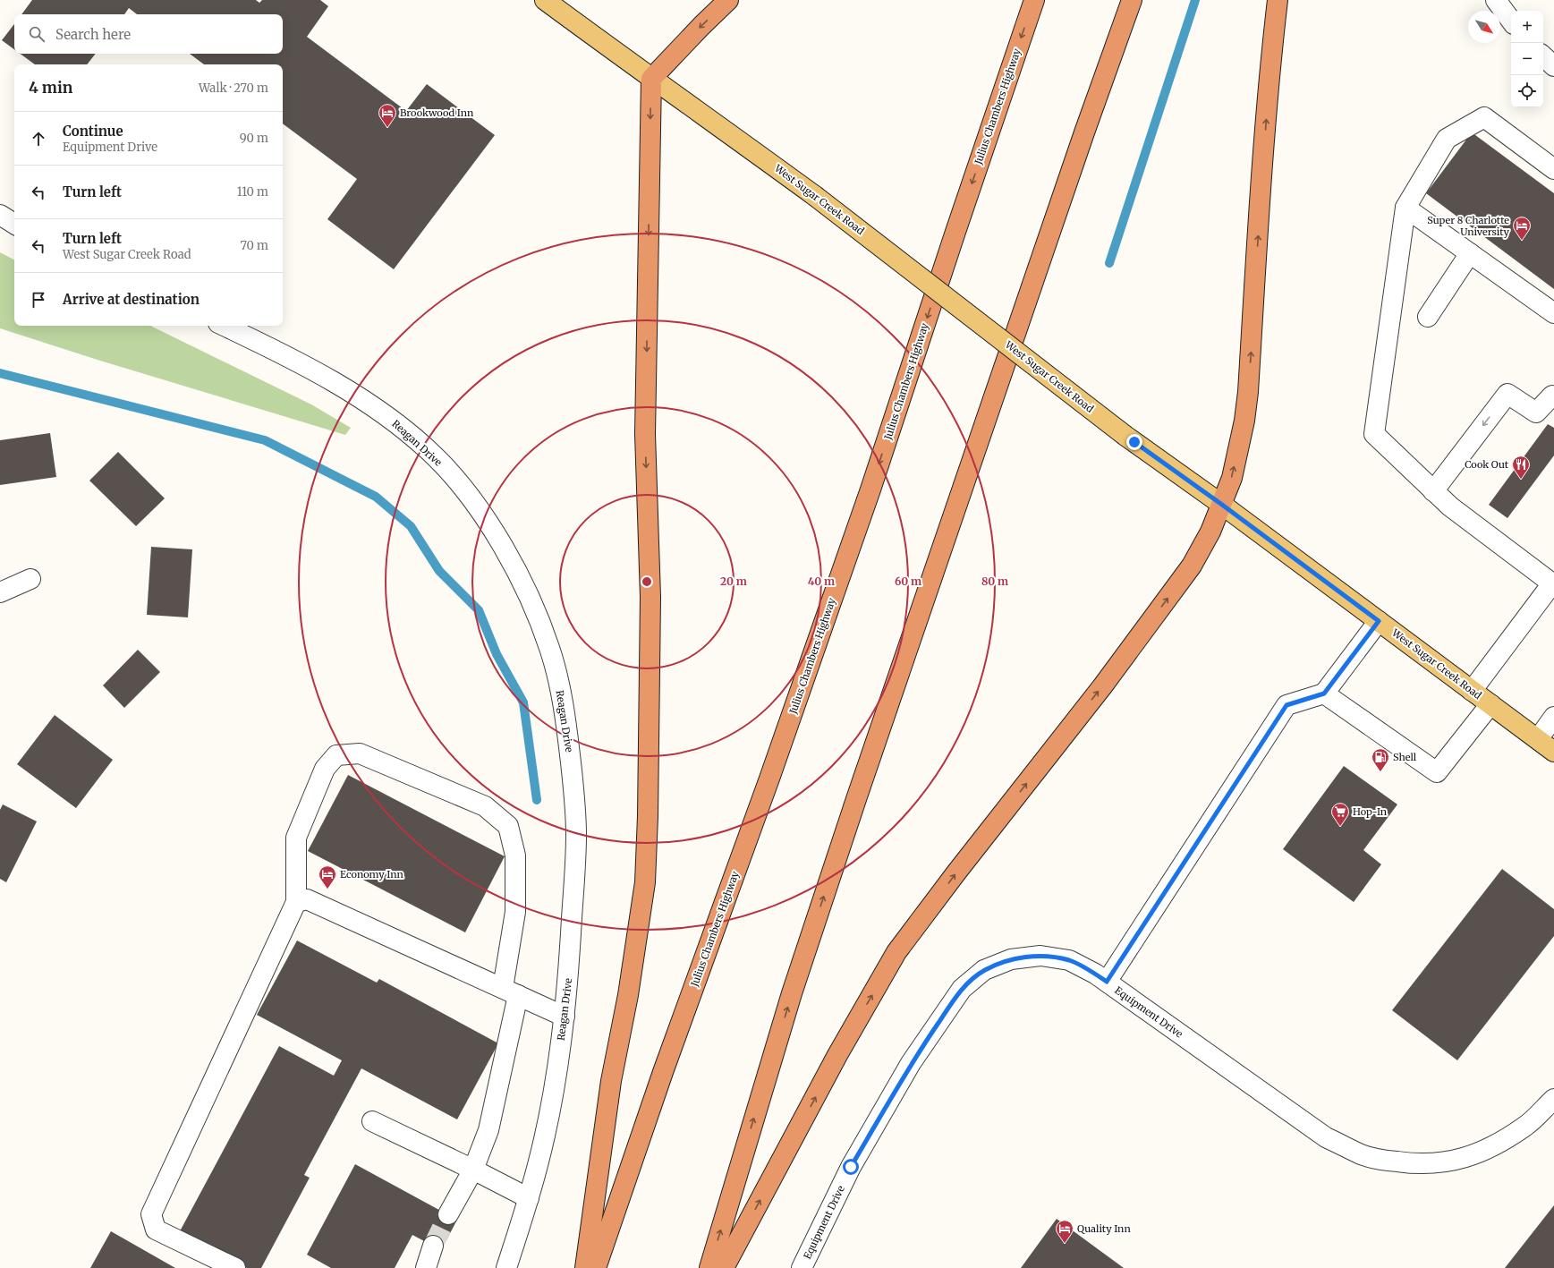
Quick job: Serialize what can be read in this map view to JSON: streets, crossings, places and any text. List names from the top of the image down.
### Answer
{
  "streets": {
    "highway": ["Julius Chambers Highway"],
    "main road": ["West Sugar Creek Road"],
    "street": ["Reagan Drive", "Equipment Drive"]
  },
  "places": {
    "hotel": [
      "Brookwood Inn",
      "Super 8 Charlotte University",
      "Economy Inn",
      "Quality Inn"
    ],
    "restaurant": ["Cook Out"],
    "fuel station": ["Shell"],
    "supermarket": ["Hop-In"]
  },
  "north": "bottom right",
  "page": {
    "map_buttons": ["+", "−"],
    "search": "Search here",
    "heading": ["4 min", "Walk · 270 m"],
    "list": [
      ["Continue", "Equipment Drive", "90 m"],
      ["Turn left", "110 m"],
      ["Turn left", "West Sugar Creek Road", "70 m"],
      "Arrive at destination"
    ]
  },
  "rings": [
    "20 m",
    "40 m",
    "60 m",
    "80 m"
  ]
}
